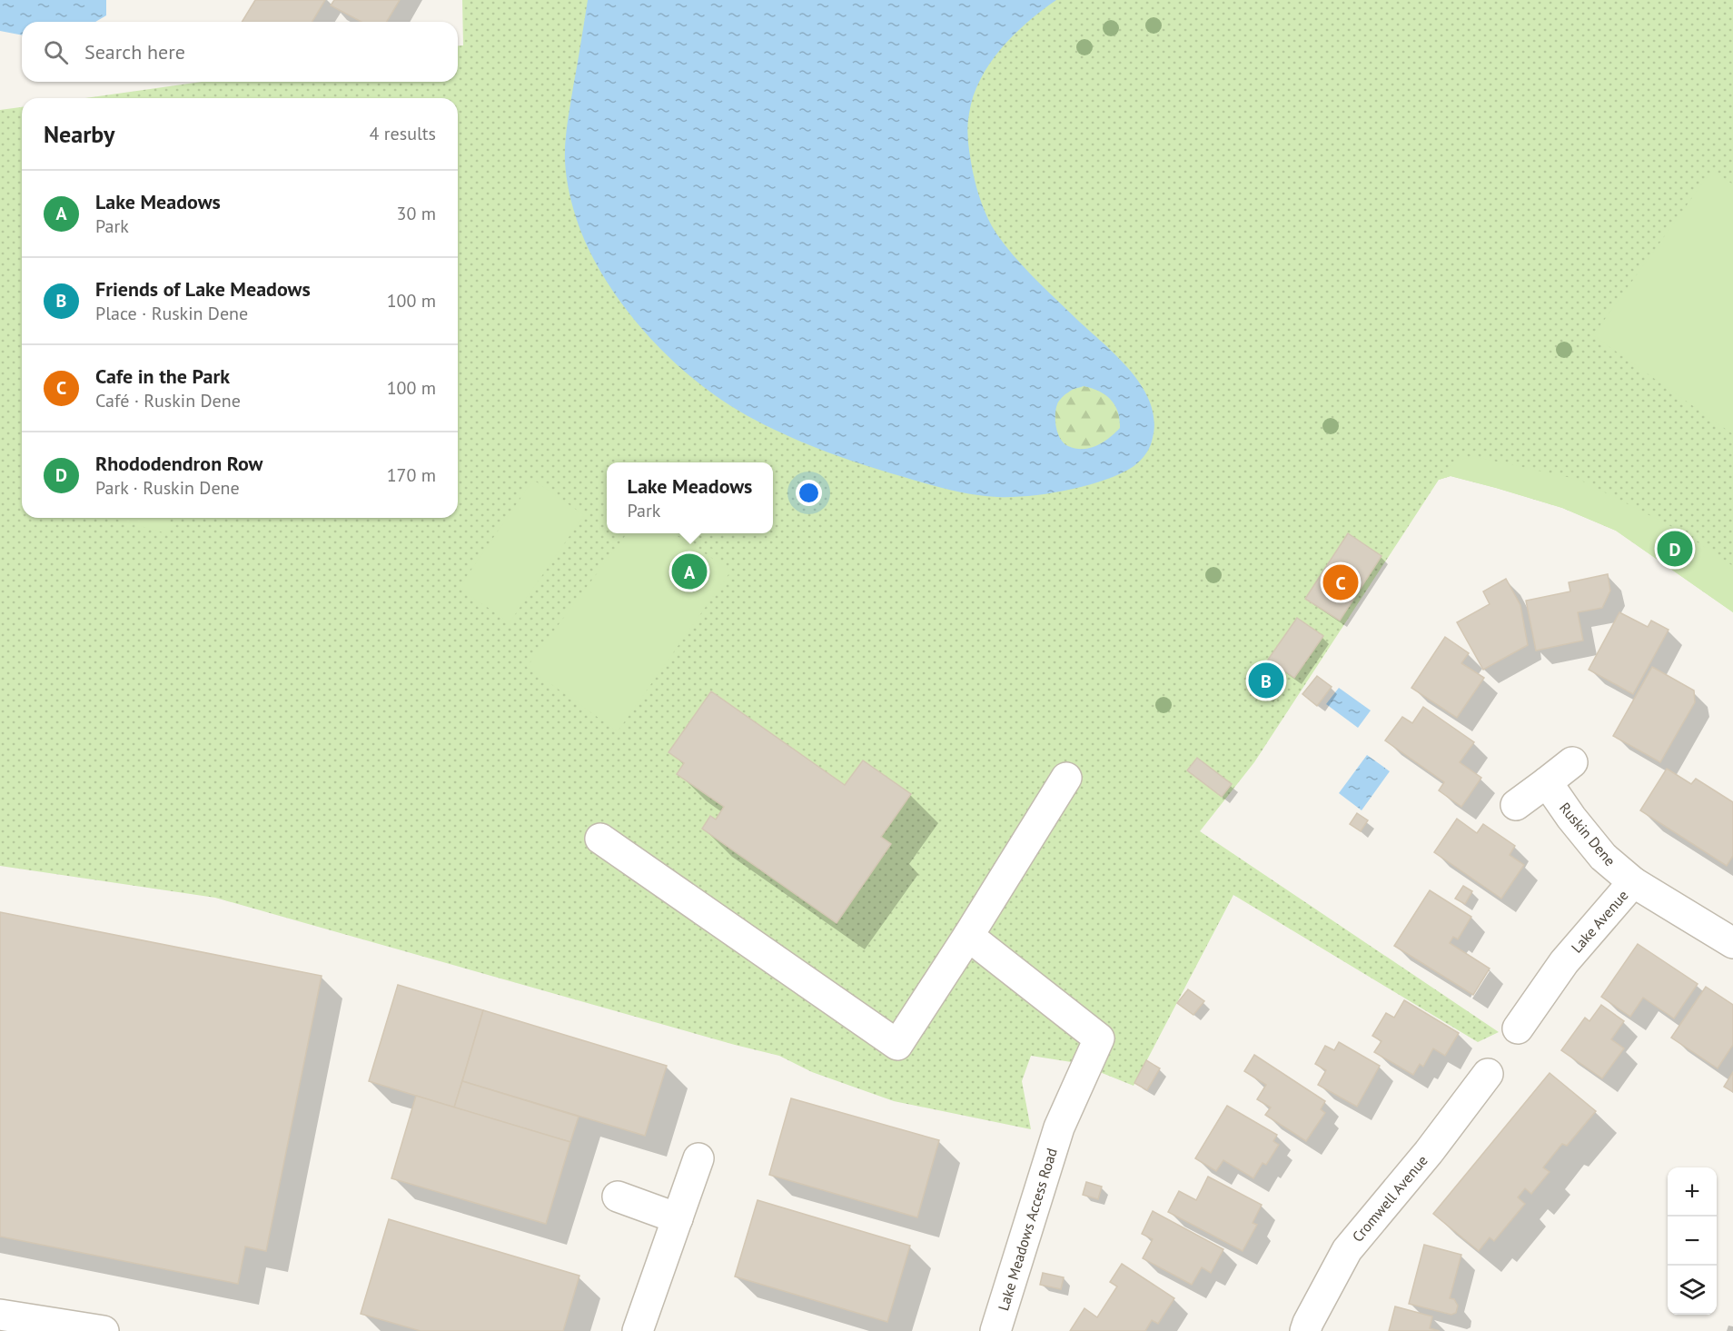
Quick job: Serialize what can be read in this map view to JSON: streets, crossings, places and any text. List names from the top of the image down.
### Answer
{
  "streets": {
    "street": [
      "Ruskin Dene",
      "Lake Avenue",
      "Cromwell Avenue",
      "Lake Meadows Access Road"
    ]
  },
  "crossings": [
    ["Ruskin Dene", "Lake Avenue"]
  ],
  "page": {
    "search": "Search here",
    "heading": ["Nearby", "4 results"],
    "list": [
      {
        "mark": "A",
        "name": "Lake Meadows",
        "note": "Park",
        "value": "30 m"
      },
      {
        "mark": "B",
        "name": "Friends of Lake Meadows",
        "note": "Place · Ruskin Dene",
        "value": "100 m"
      },
      {
        "mark": "C",
        "name": "Cafe in the Park",
        "note": "Café · Ruskin Dene",
        "value": "100 m"
      },
      {
        "mark": "D",
        "name": "Rhododendron Row",
        "note": "Park · Ruskin Dene",
        "value": "170 m"
      }
    ],
    "popup": ["Lake Meadows", "Park"],
    "pins": [
      "D",
      "A",
      "C",
      "B"
    ],
    "map_buttons": ["+", "−"]
  }
}
